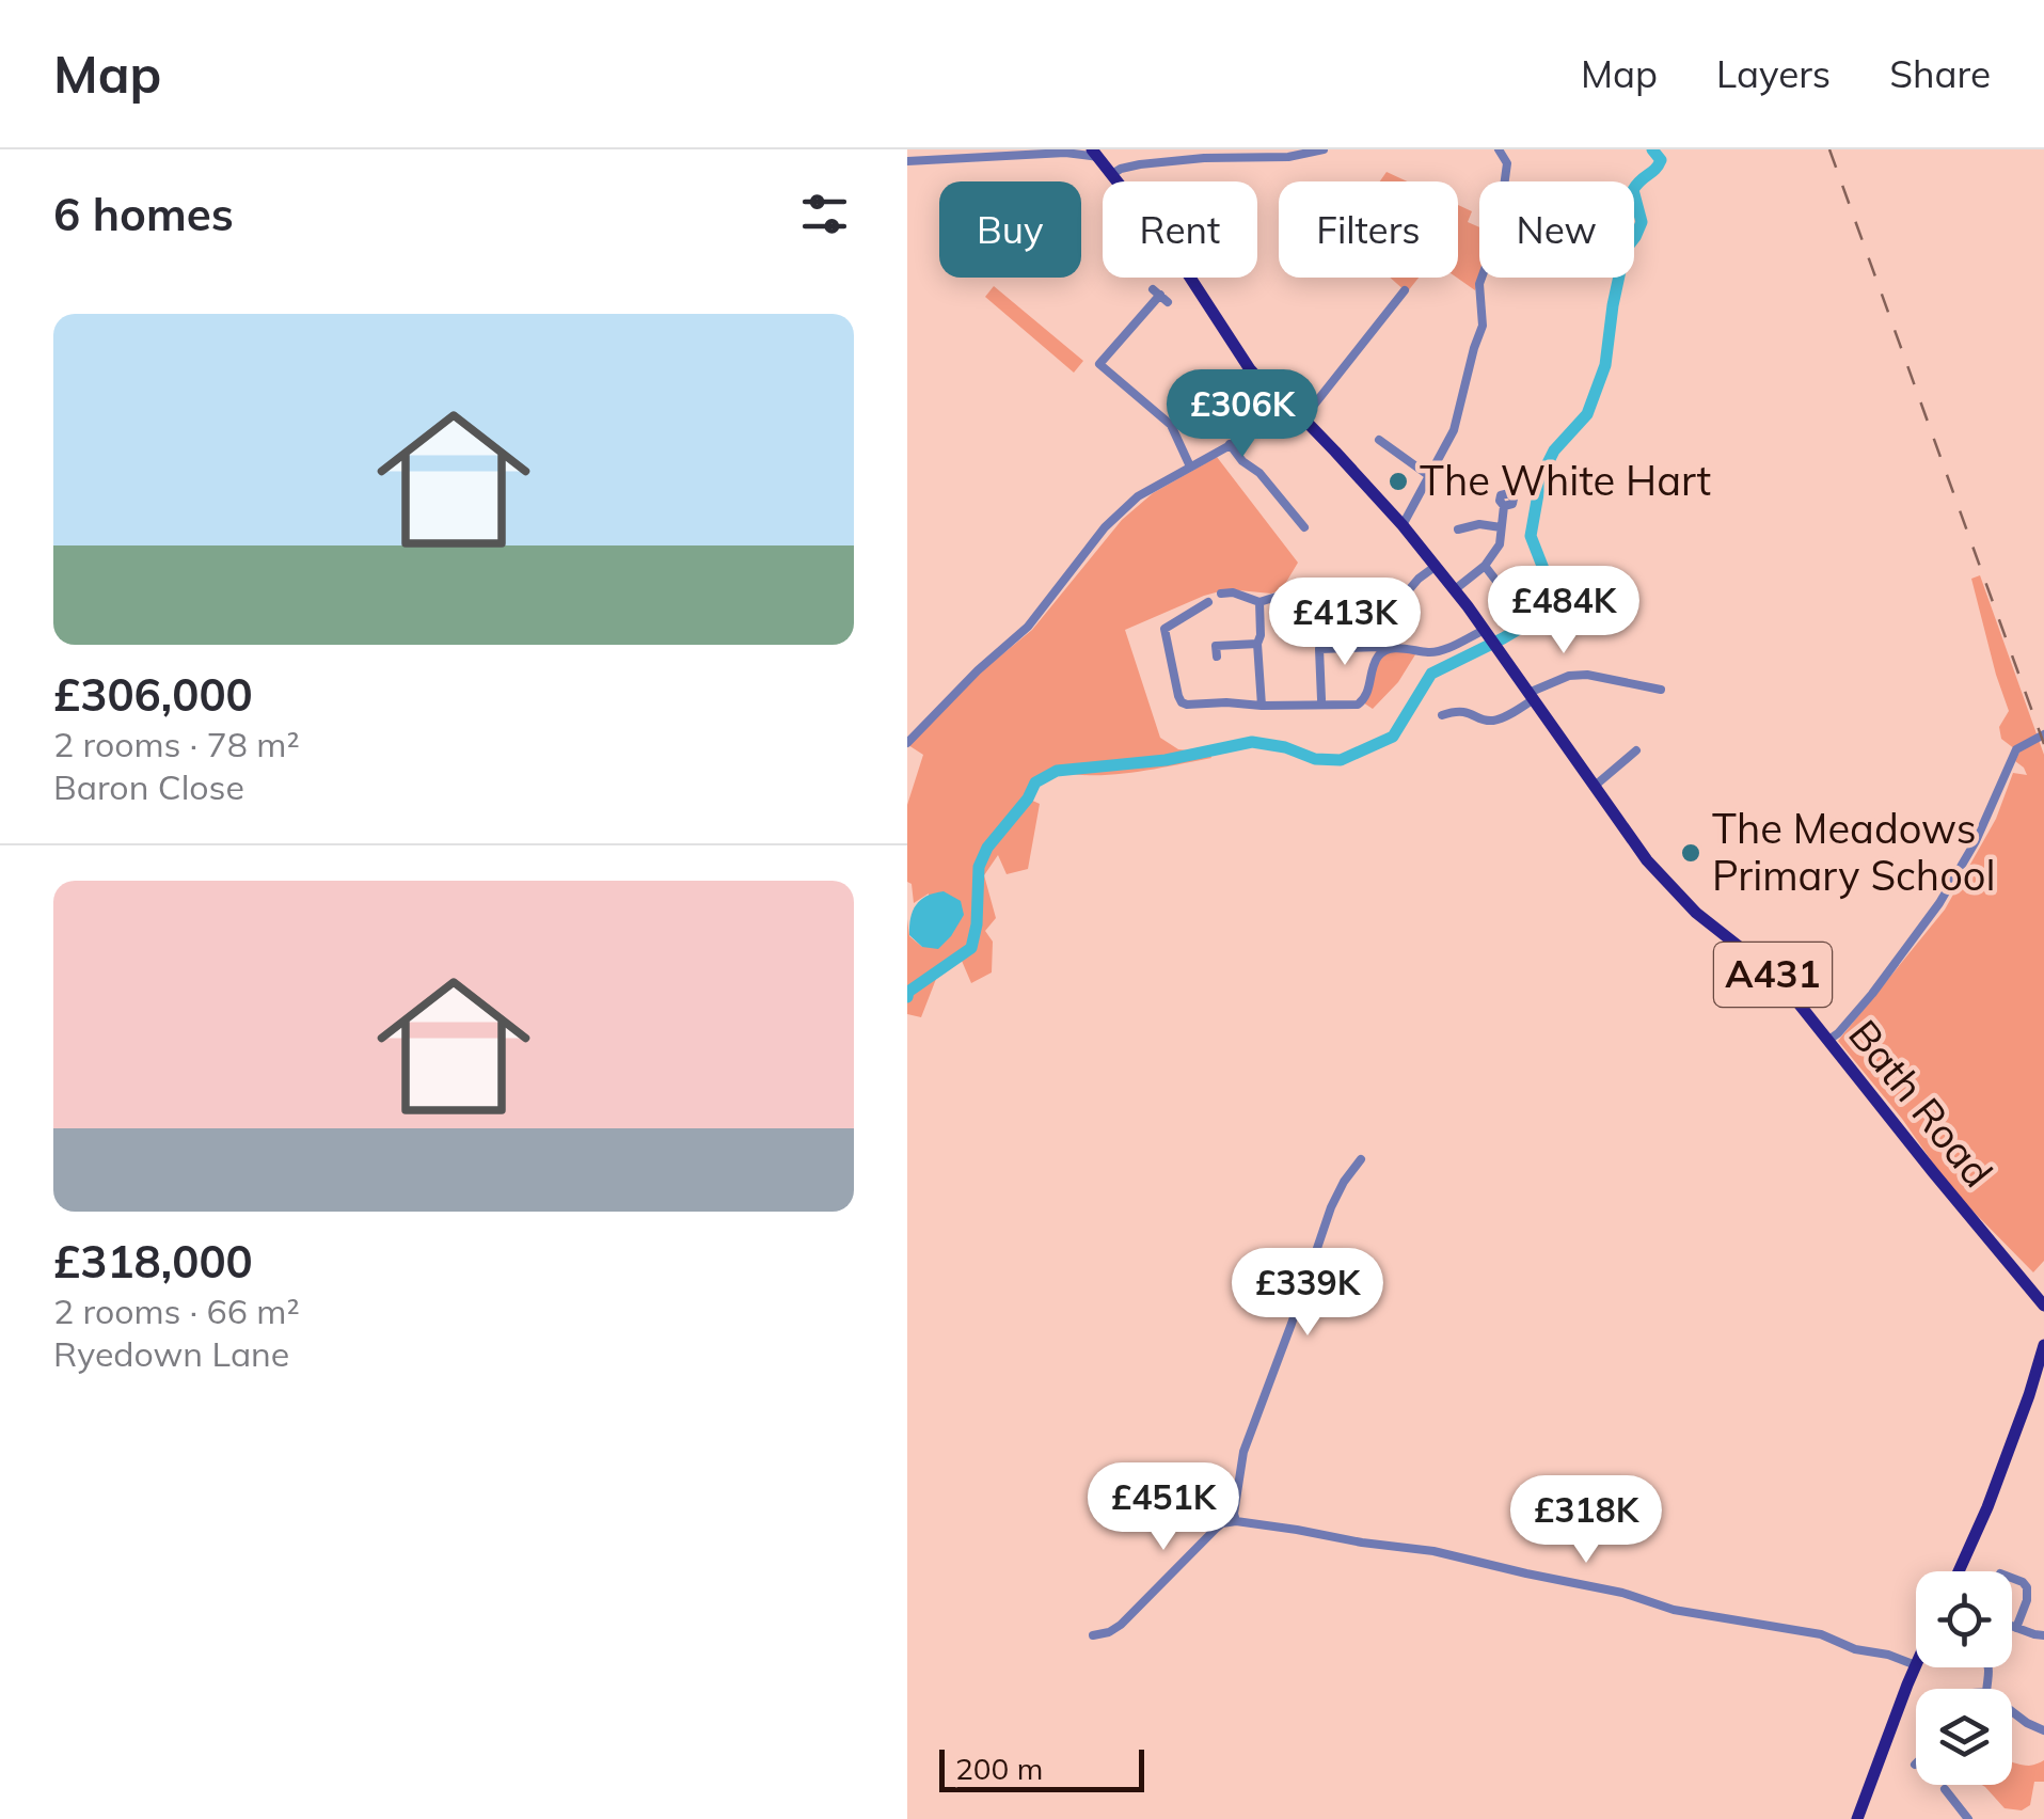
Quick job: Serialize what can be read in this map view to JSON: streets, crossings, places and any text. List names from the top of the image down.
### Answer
{
  "streets": {
    "main road": ["A431", "Bath Road"]
  },
  "crossings": [
    ["A431", "Bath Road"]
  ],
  "places": ["The White Hart", "The Meadows Primary School"],
  "scale_bar": "200 m",
  "page": {
    "header": "Map",
    "nav": ["Map", "Layers", "Share"],
    "heading": "6 homes",
    "chip": [
      "Buy",
      "Rent",
      "Filters",
      "New"
    ],
    "list": [
      {
        "name": "£306,000",
        "note": "2 rooms · 78 m² · Baron Close"
      },
      {
        "name": "£318,000",
        "note": "2 rooms · 66 m² · Ryedown Lane"
      }
    ],
    "price": [
      "£306K",
      "£484K",
      "£413K",
      "£339K",
      "£451K",
      "£318K"
    ],
    "scale": "200 m"
  }
}
